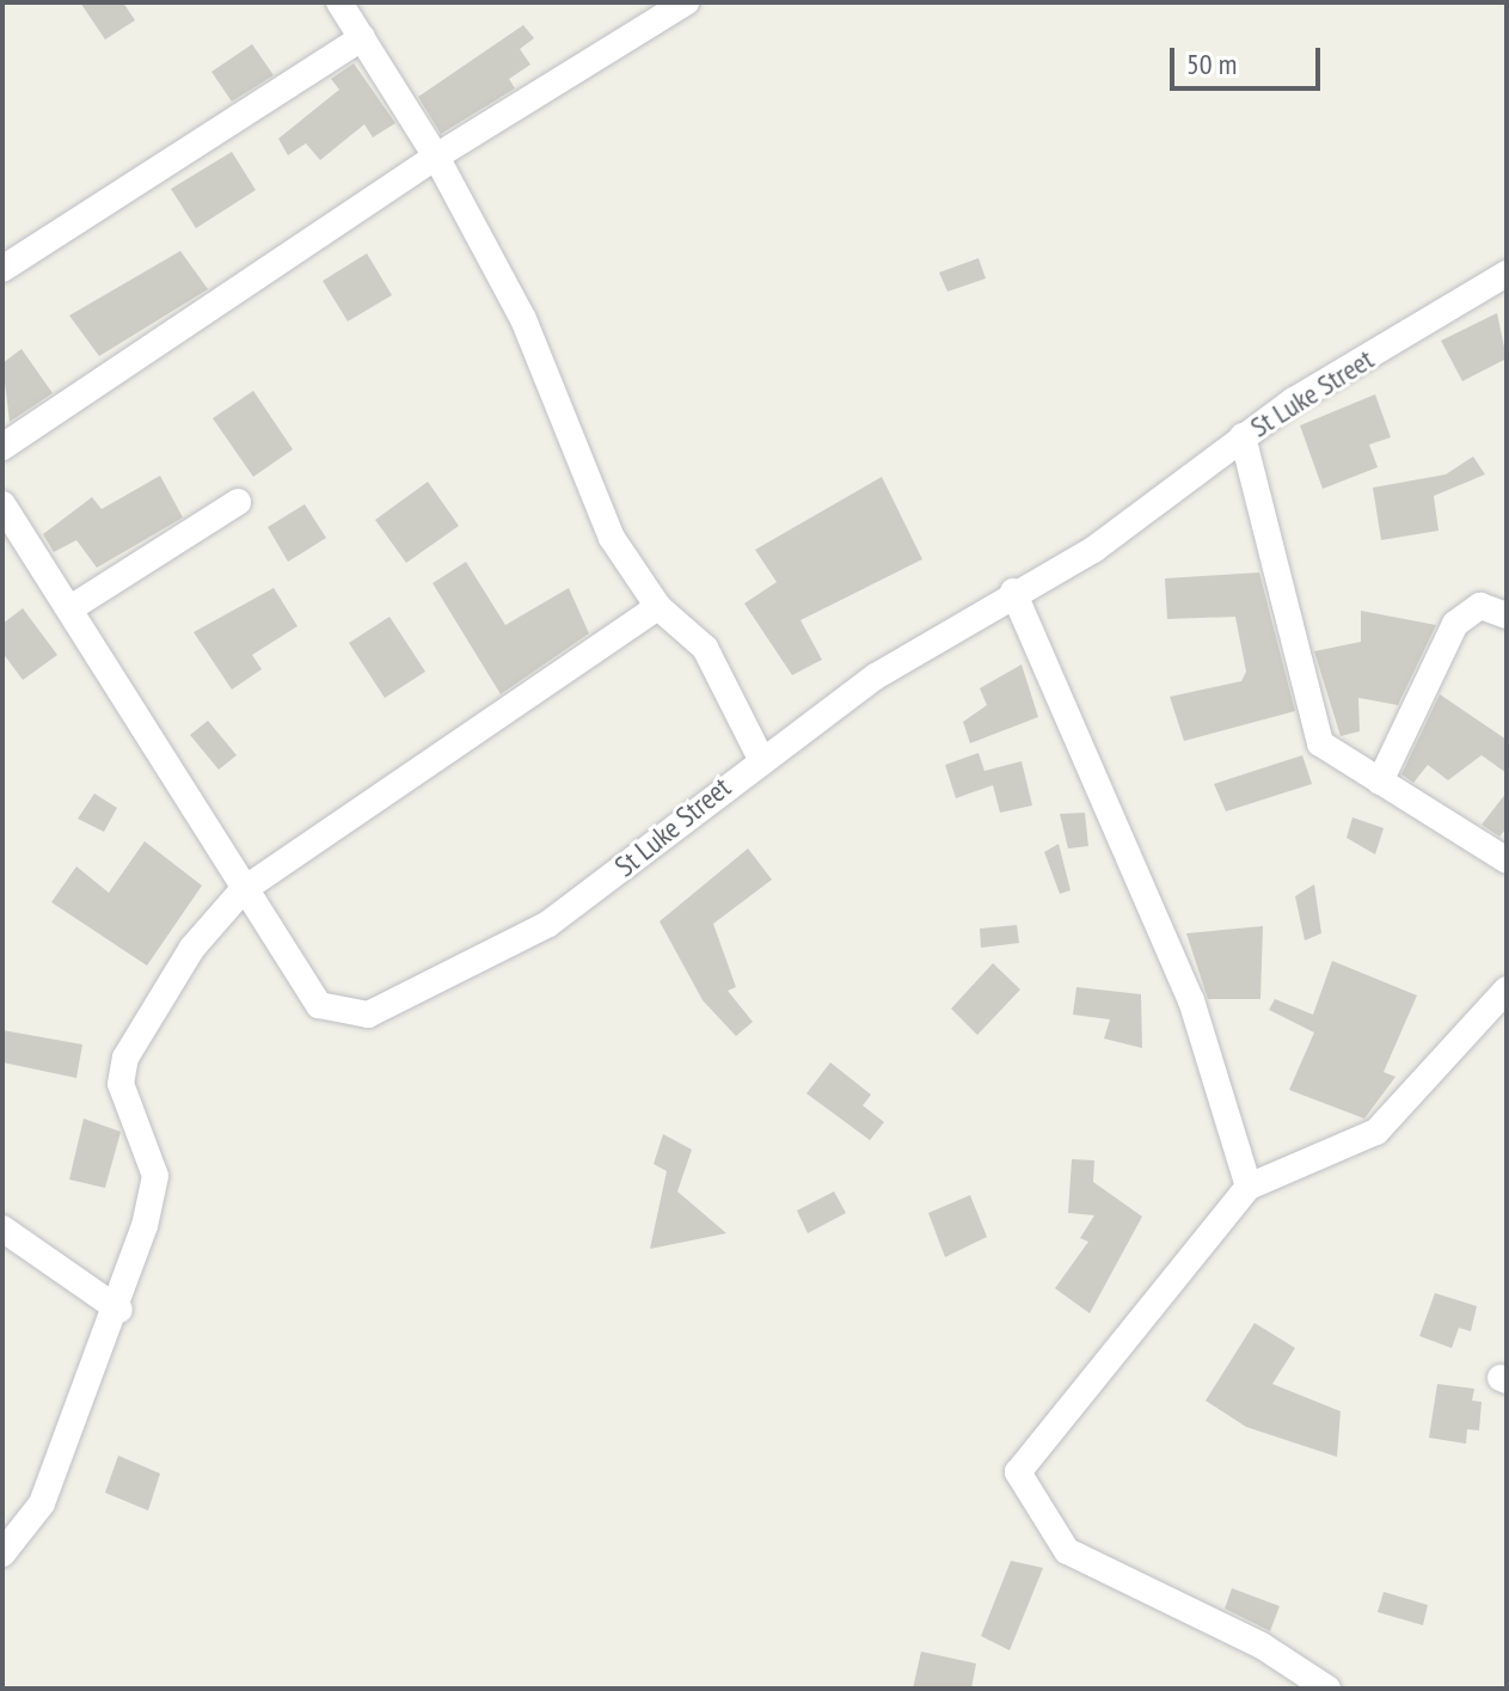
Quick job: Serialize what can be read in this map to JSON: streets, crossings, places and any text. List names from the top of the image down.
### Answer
{
  "streets": {
    "street": ["St Luke Street"]
  },
  "scale_bar": "50 m"
}
